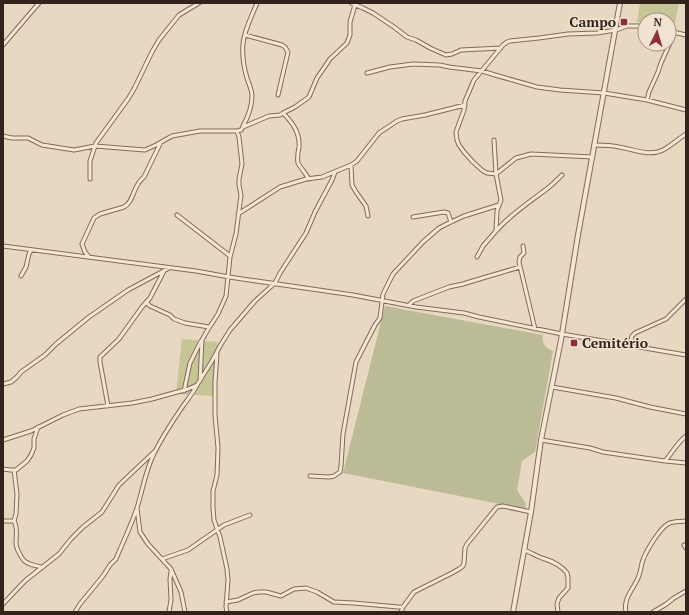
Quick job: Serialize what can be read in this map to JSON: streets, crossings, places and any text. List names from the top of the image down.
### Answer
{
  "places": {
    "transit": ["Campo", "Cemitério"]
  },
  "north": "top"
}
